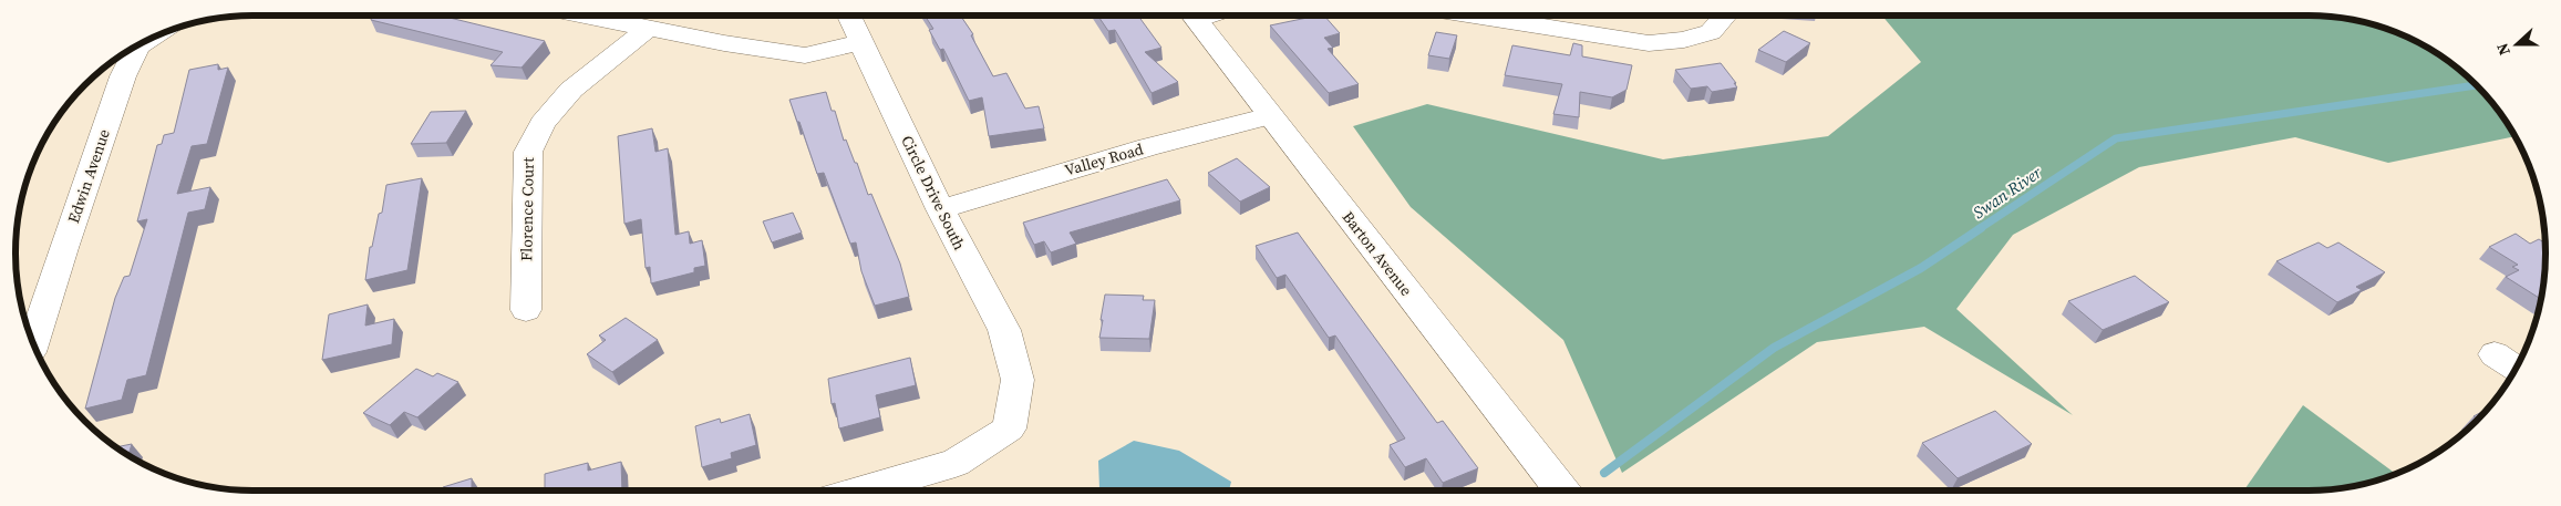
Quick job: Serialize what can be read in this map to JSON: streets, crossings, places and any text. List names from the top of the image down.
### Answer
{
  "streets": {
    "street": [
      "Valley Road",
      "Edwin Avenue",
      "Circle Drive South",
      "Florence Court",
      "Barton Avenue"
    ]
  },
  "crossings": [
    ["Valley Road", "Circle Drive South"],
    ["Valley Road", "Barton Avenue"]
  ],
  "water": ["Swan River"],
  "north": "left"
}
